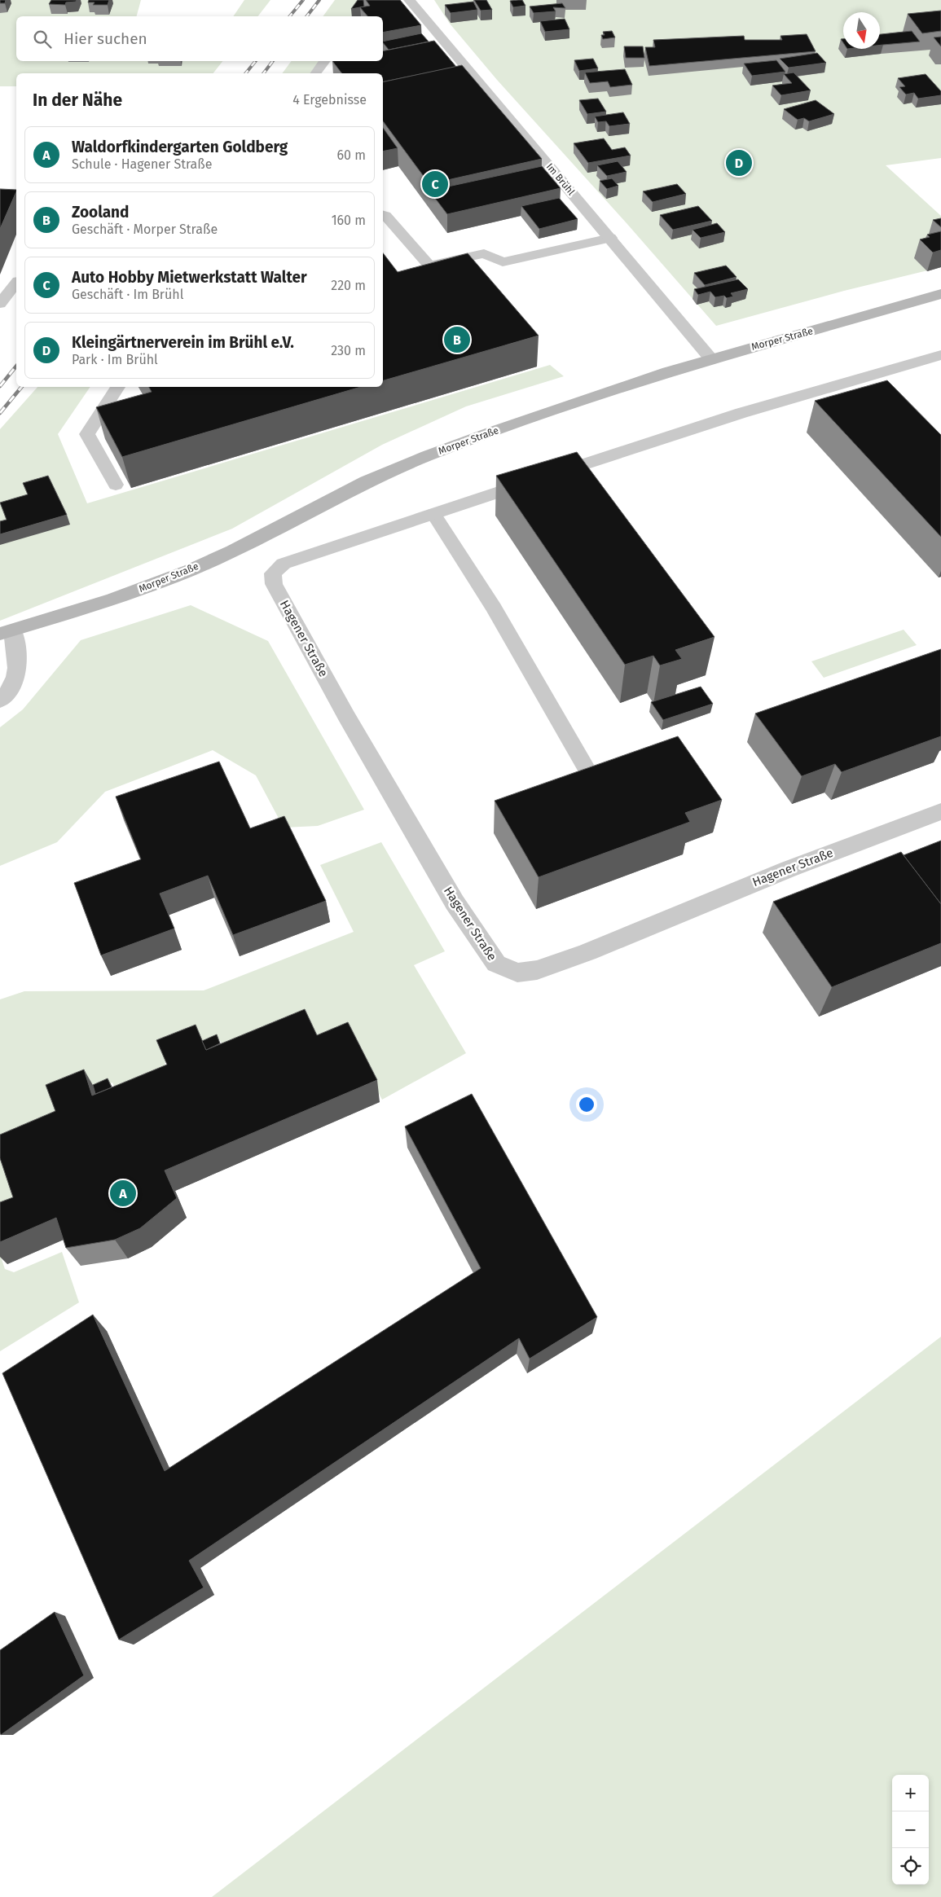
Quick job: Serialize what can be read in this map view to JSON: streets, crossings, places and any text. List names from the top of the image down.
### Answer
{
  "streets": {
    "main road": ["Morper Straße"],
    "street": ["Im Brühl", "Hagener Straße"]
  },
  "crossings": [
    ["Im Brühl", "Morper Straße"]
  ],
  "north": "bottom",
  "page": {
    "search": "Hier suchen",
    "heading": ["In der Nähe", "4 Ergebnisse"],
    "list": [
      {
        "mark": "A",
        "name": "Waldorfkindergarten Goldberg",
        "note": "Schule · Hagener Straße",
        "value": "60 m"
      },
      {
        "mark": "B",
        "name": "Zooland",
        "note": "Geschäft · Morper Straße",
        "value": "160 m"
      },
      {
        "mark": "C",
        "name": "Auto Hobby Mietwerkstatt Walter",
        "note": "Geschäft · Im Brühl",
        "value": "220 m"
      },
      {
        "mark": "D",
        "name": "Kleingärtnerverein im Brühl e.V.",
        "note": "Park · Im Brühl",
        "value": "230 m"
      }
    ],
    "pins": [
      "D",
      "C",
      "B",
      "A"
    ],
    "map_buttons": ["+", "−"]
  }
}
